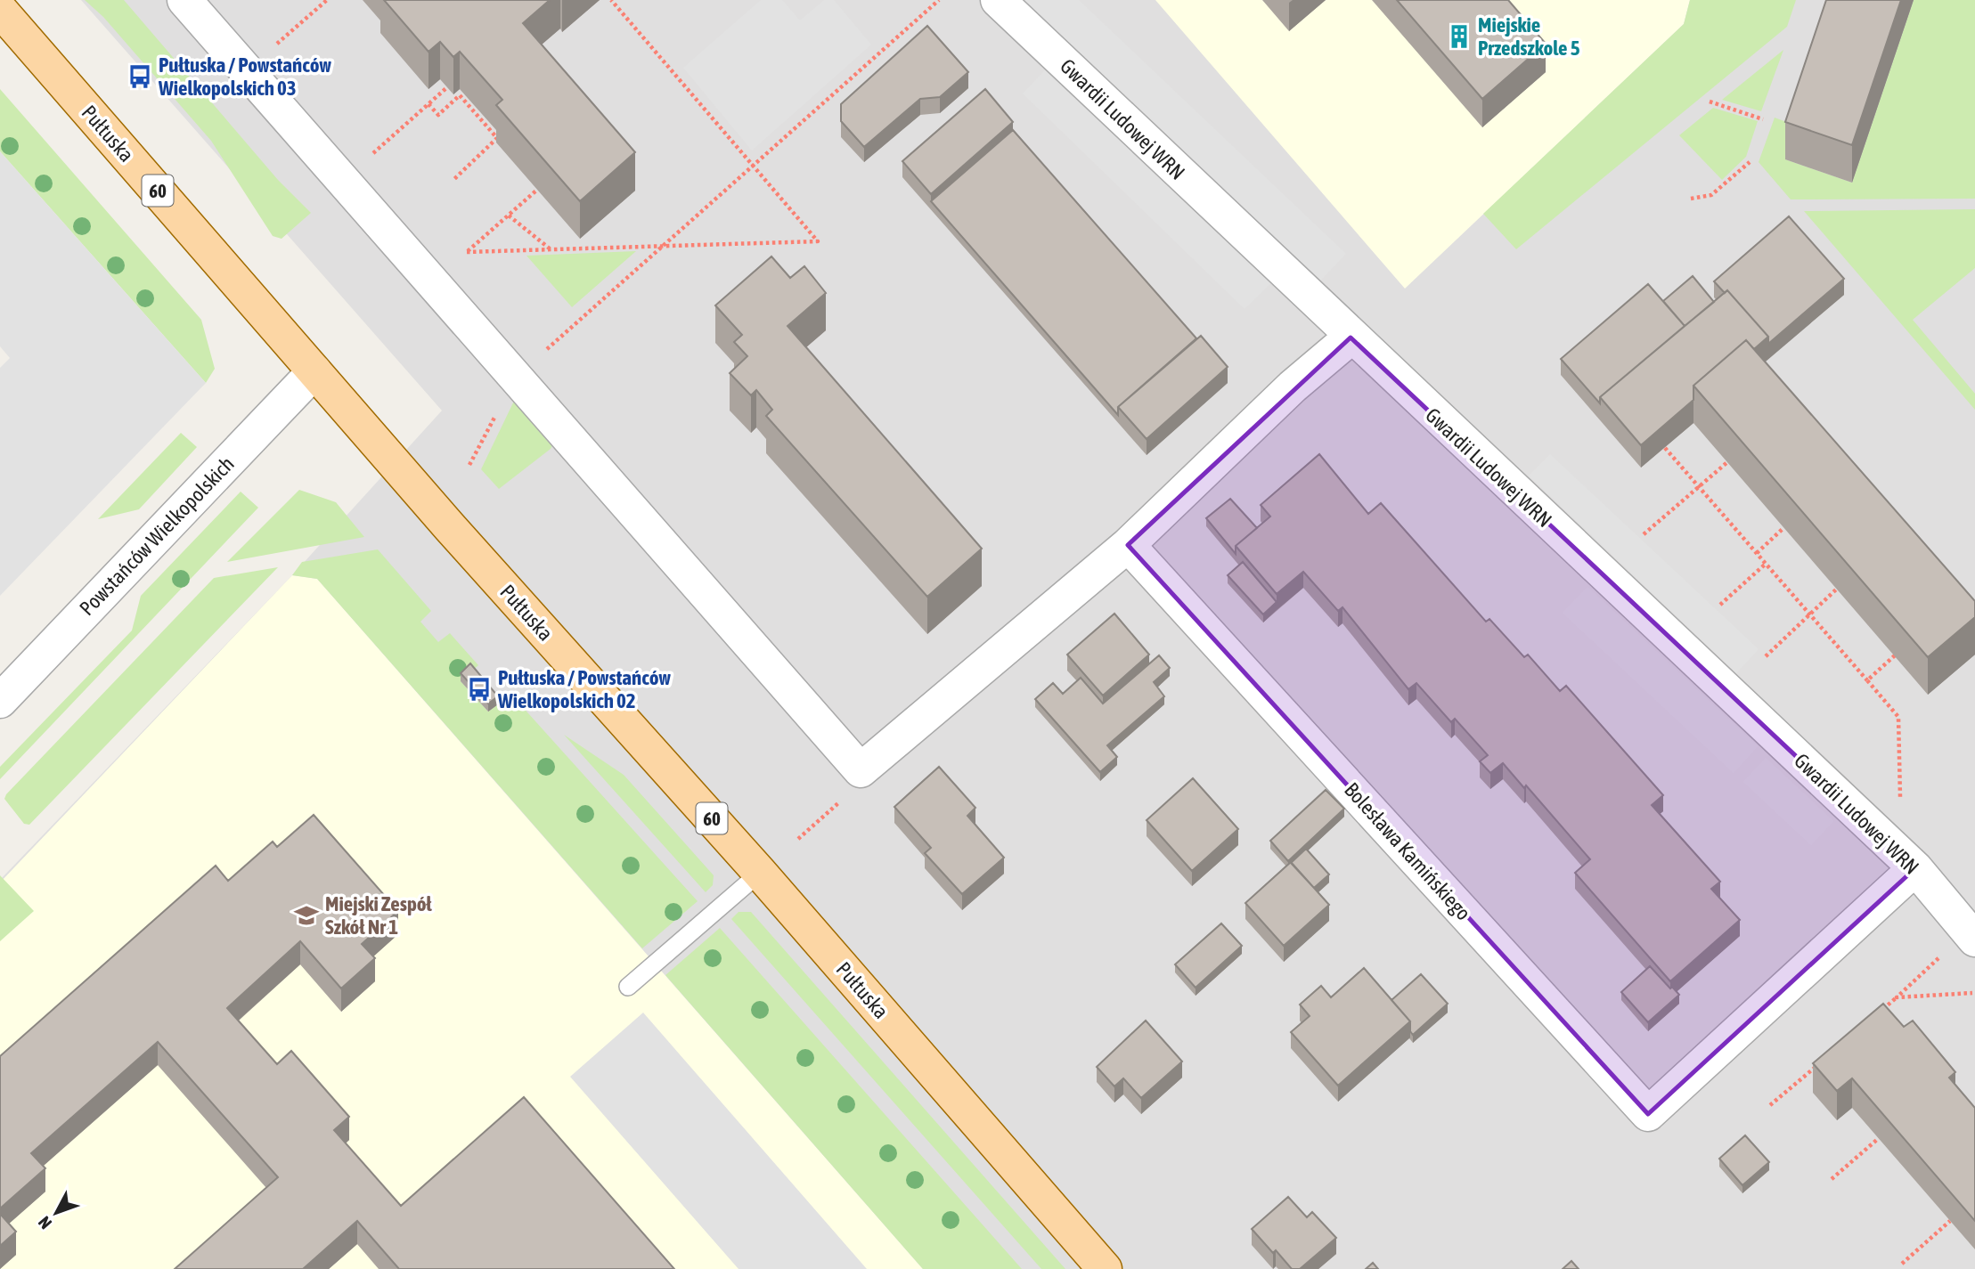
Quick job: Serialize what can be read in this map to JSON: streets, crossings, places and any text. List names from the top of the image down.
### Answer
{
  "streets": {
    "main road": ["Pułtuska", "60"],
    "street": ["Gwardii Ludowej WRN", "Powstańców Wielkopolskich", "Bolesława Kamińskiego"]
  },
  "crossings": [
    ["Gwardii Ludowej WRN", "Bolesława Kamińskiego"],
    ["Pułtuska", "Powstańców Wielkopolskich"]
  ],
  "places": {
    "building": ["Miejskie Przedszkole 5"],
    "bus stop": ["Pułtuska / Powstańców Wielkopolskich 03", "Pułtuska / Powstańców Wielkopolskich 02"],
    "school or university": ["Miejski Zespół Szkół Nr 1"]
  },
  "north": "bottom left"
}
